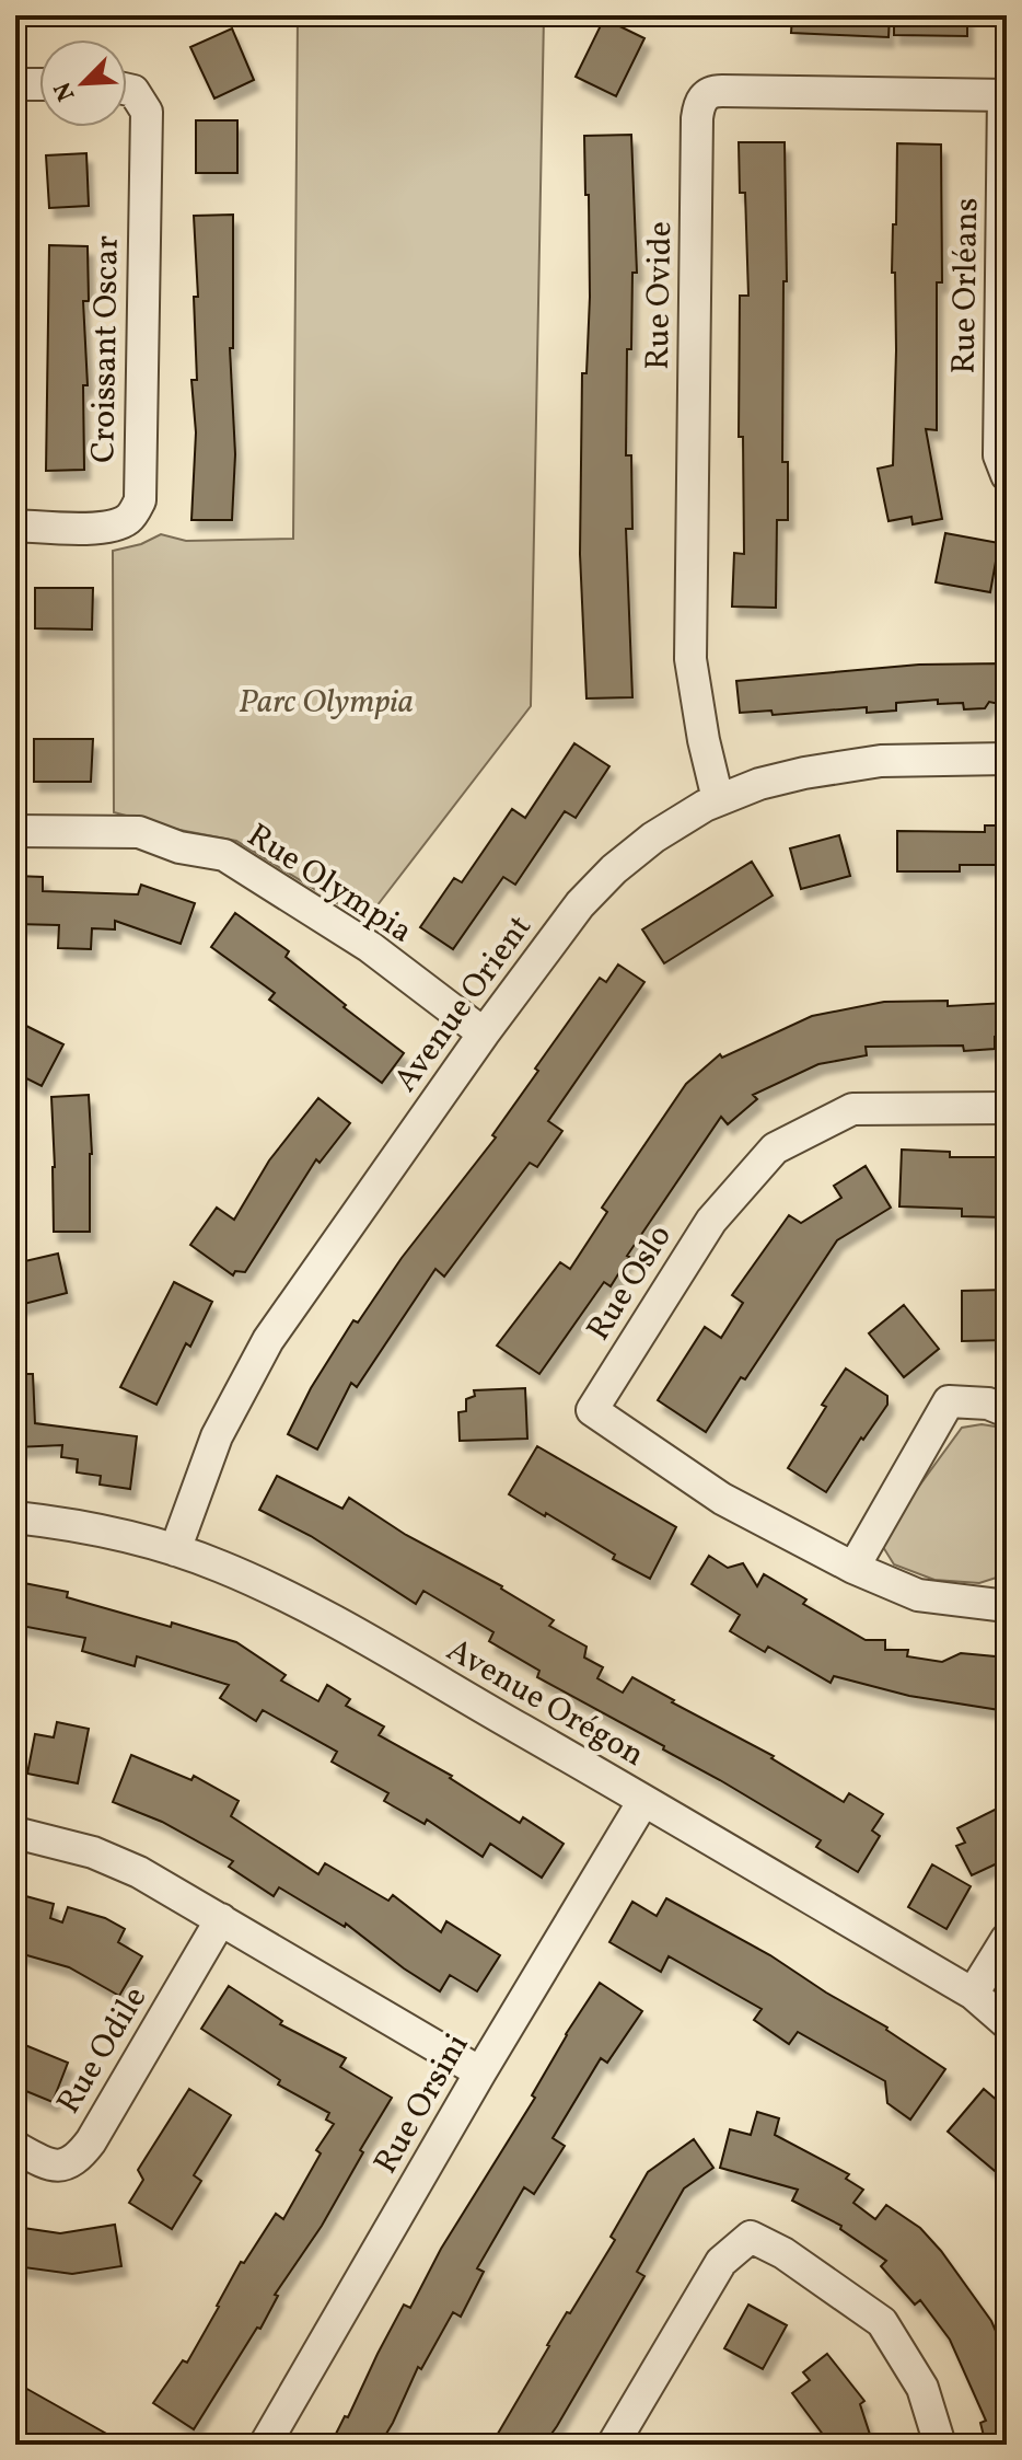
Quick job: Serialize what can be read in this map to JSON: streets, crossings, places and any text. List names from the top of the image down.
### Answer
{
  "streets": {
    "street": [
      "Rue Orléans",
      "Rue Ovide",
      "Croissant Oscar",
      "Rue Olympia",
      "Avenue Orient",
      "Rue Oslo",
      "Avenue Orégon",
      "Rue Odile",
      "Rue Orsini"
    ]
  },
  "crossings": [
    ["Rue Orléans", "Rue Ovide"],
    ["Rue Ovide", "Avenue Orient"],
    ["Rue Olympia", "Avenue Orient"],
    ["Avenue Orient", "Avenue Orégon"],
    ["Avenue Orégon", "Rue Orsini"]
  ],
  "parks": ["Parc Olympia"],
  "north": "bottom left"
}
